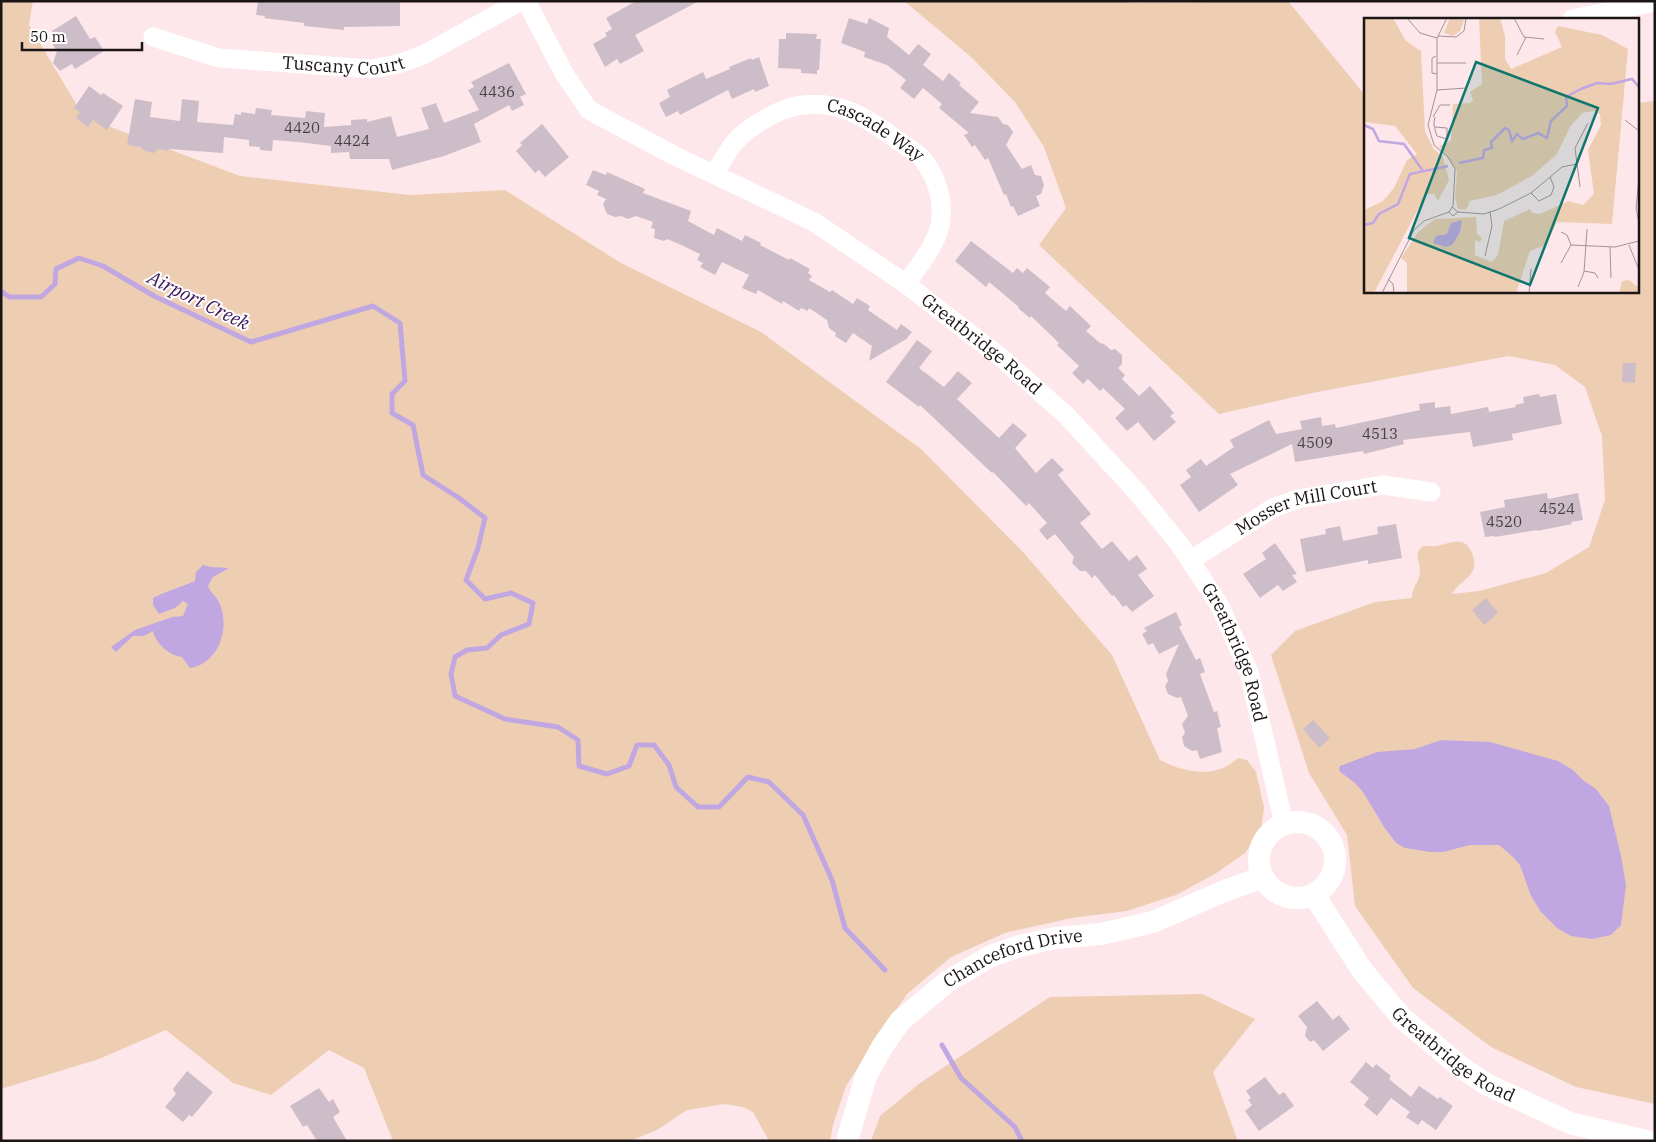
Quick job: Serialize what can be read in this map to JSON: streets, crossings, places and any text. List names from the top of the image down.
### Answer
{
  "streets": {
    "street": [
      "Tuscany Court",
      "Cascade Way",
      "Greatbridge Road",
      "Mosser Mill Court",
      "Chanceford Drive"
    ]
  },
  "crossings": [
    ["Cascade Way", "Greatbridge Road"],
    ["Greatbridge Road", "Mosser Mill Court"],
    ["Greatbridge Road", "Chanceford Drive"]
  ],
  "water": ["Airport Creek"],
  "house_numbers": [
    "4436",
    "4420",
    "4424",
    "4513",
    "4509",
    "4524",
    "4520"
  ],
  "scale_bar": "50 m"
}
